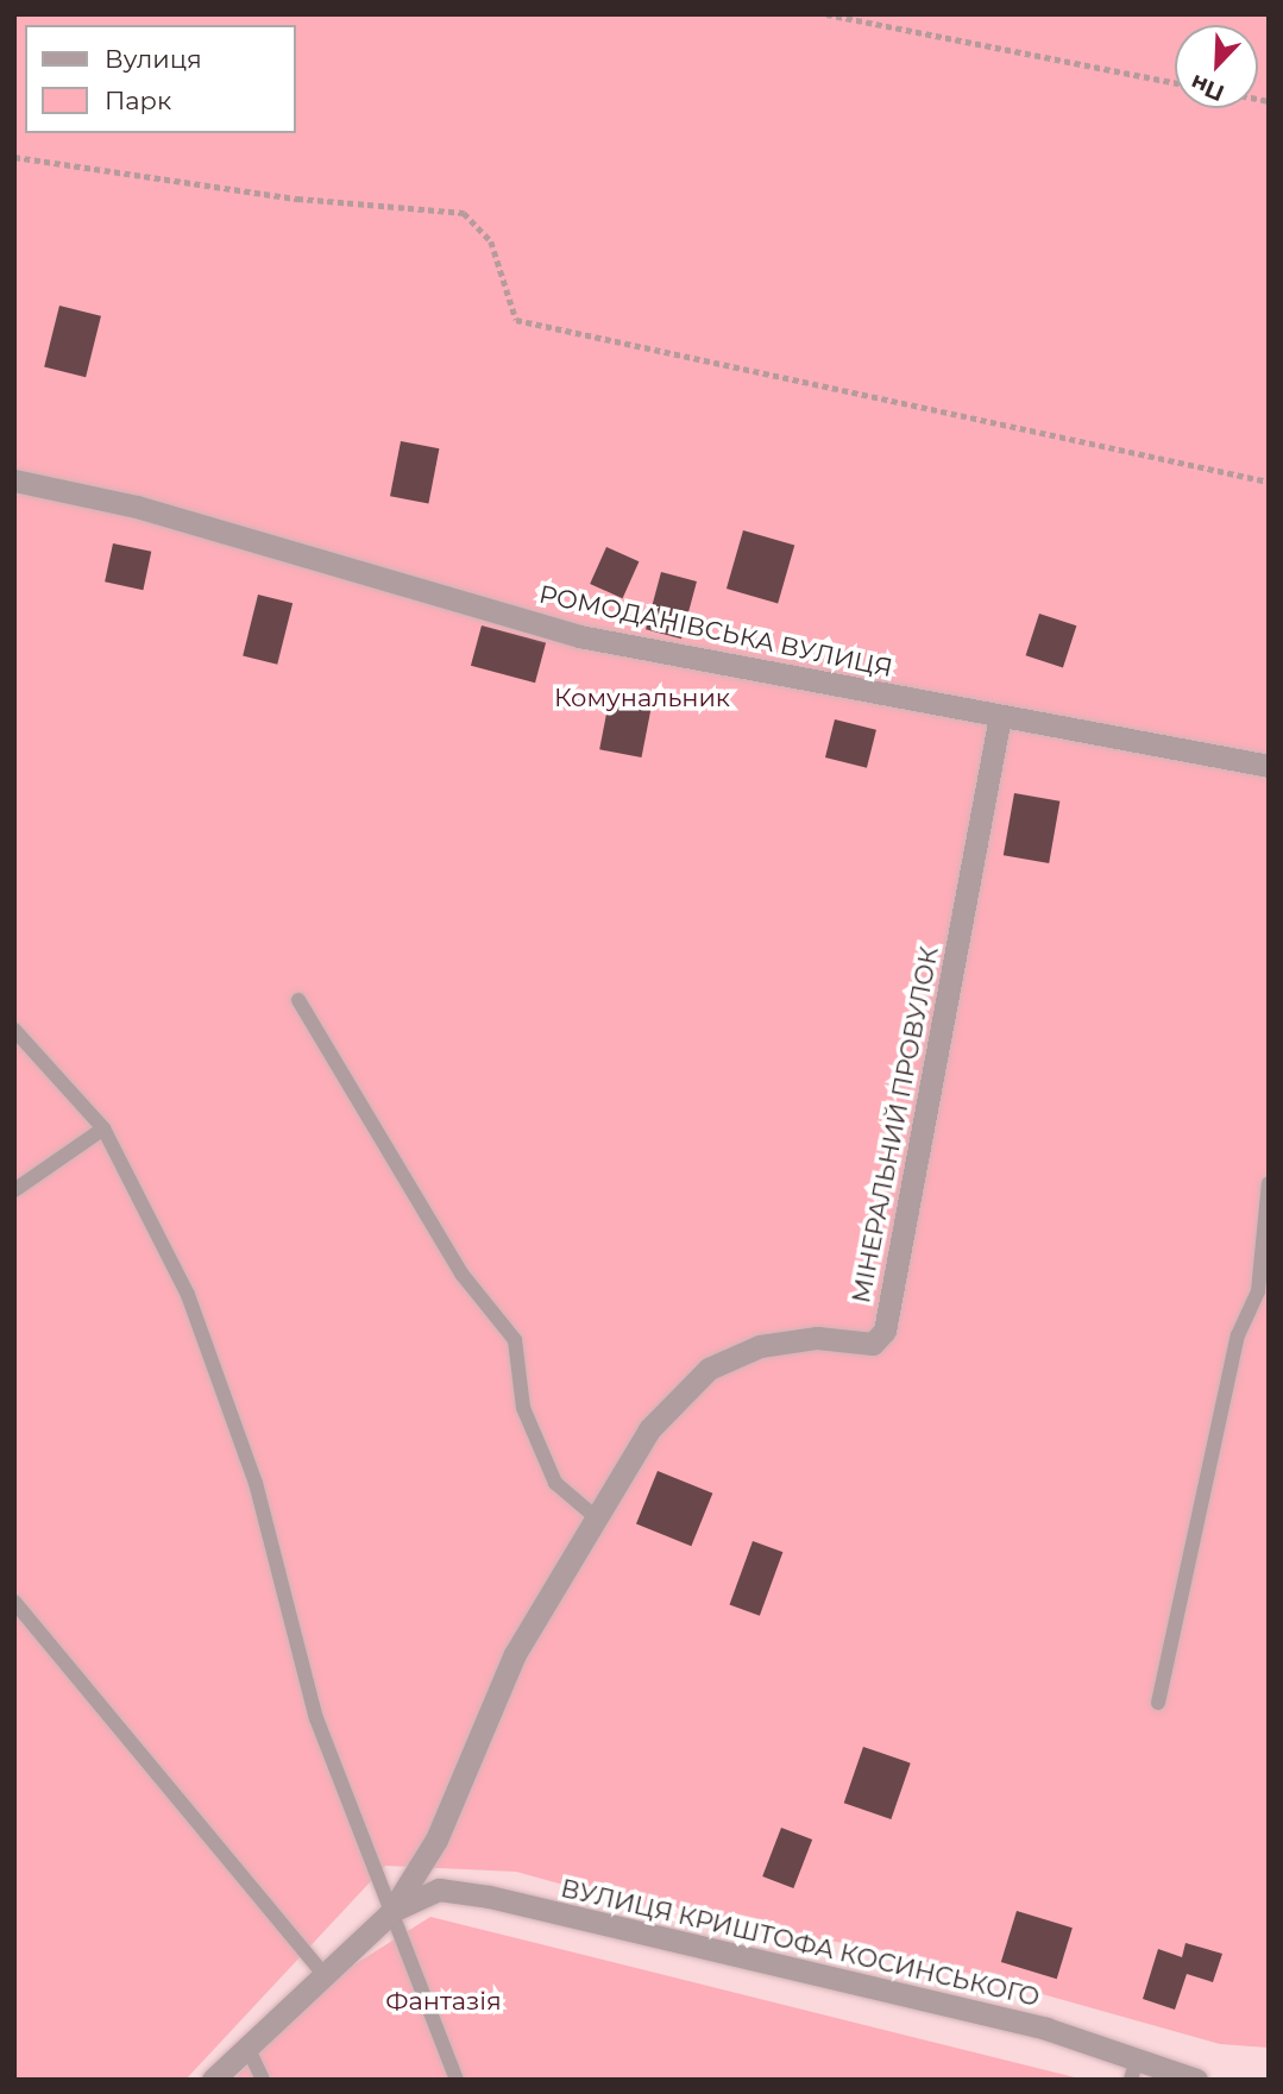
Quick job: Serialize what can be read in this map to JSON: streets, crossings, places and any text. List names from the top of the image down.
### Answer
{
  "streets": {
    "street": ["РОМОДАНІВСЬКА ВУЛИЦЯ", "МІНЕРАЛЬНИЙ ПРОВУЛОК", "ВУЛИЦЯ КРИШТОФА КОСИНСЬКОГО"]
  },
  "crossings": [
    ["РОМОДАНІВСЬКА ВУЛИЦЯ", "МІНЕРАЛЬНИЙ ПРОВУЛОК"],
    ["МІНЕРАЛЬНИЙ ПРОВУЛОК", "ВУЛИЦЯ КРИШТОФА КОСИНСЬКОГО"]
  ],
  "parks": ["Комунальник", "Фантазія"],
  "legend": ["Вулиця", "Парк"],
  "north": "bottom left"
}
